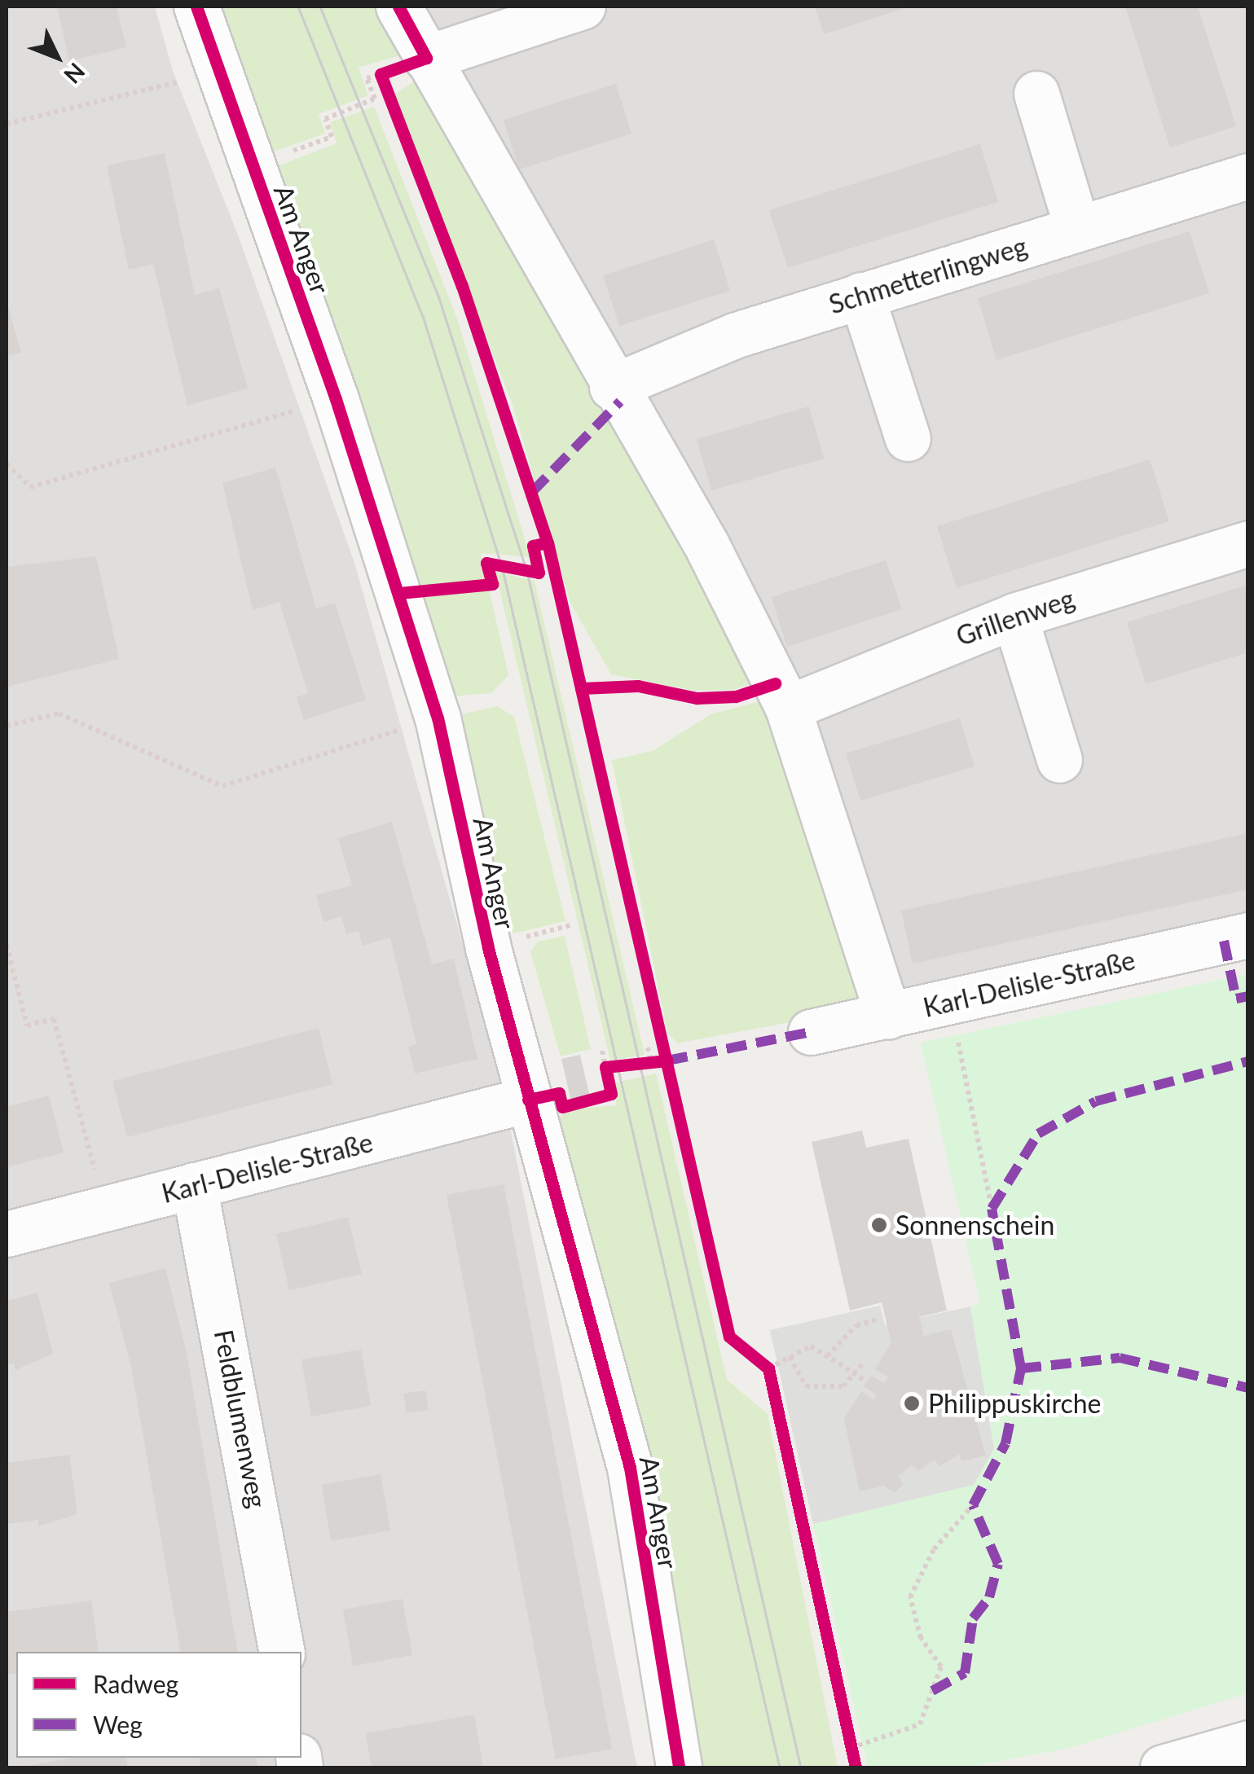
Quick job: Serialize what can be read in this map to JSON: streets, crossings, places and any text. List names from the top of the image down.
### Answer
{
  "streets": {
    "street": [
      "Am Anger",
      "Schmetterlingweg",
      "Grillenweg",
      "Karl-Delisle-Straße",
      "Feldblumenweg"
    ]
  },
  "crossings": [
    ["Am Anger", "Karl-Delisle-Straße"],
    ["Karl-Delisle-Straße", "Feldblumenweg"]
  ],
  "places": ["Sonnenschein", "Philippuskirche"],
  "legend": ["Radweg", "Weg"],
  "north": "bottom right"
}
